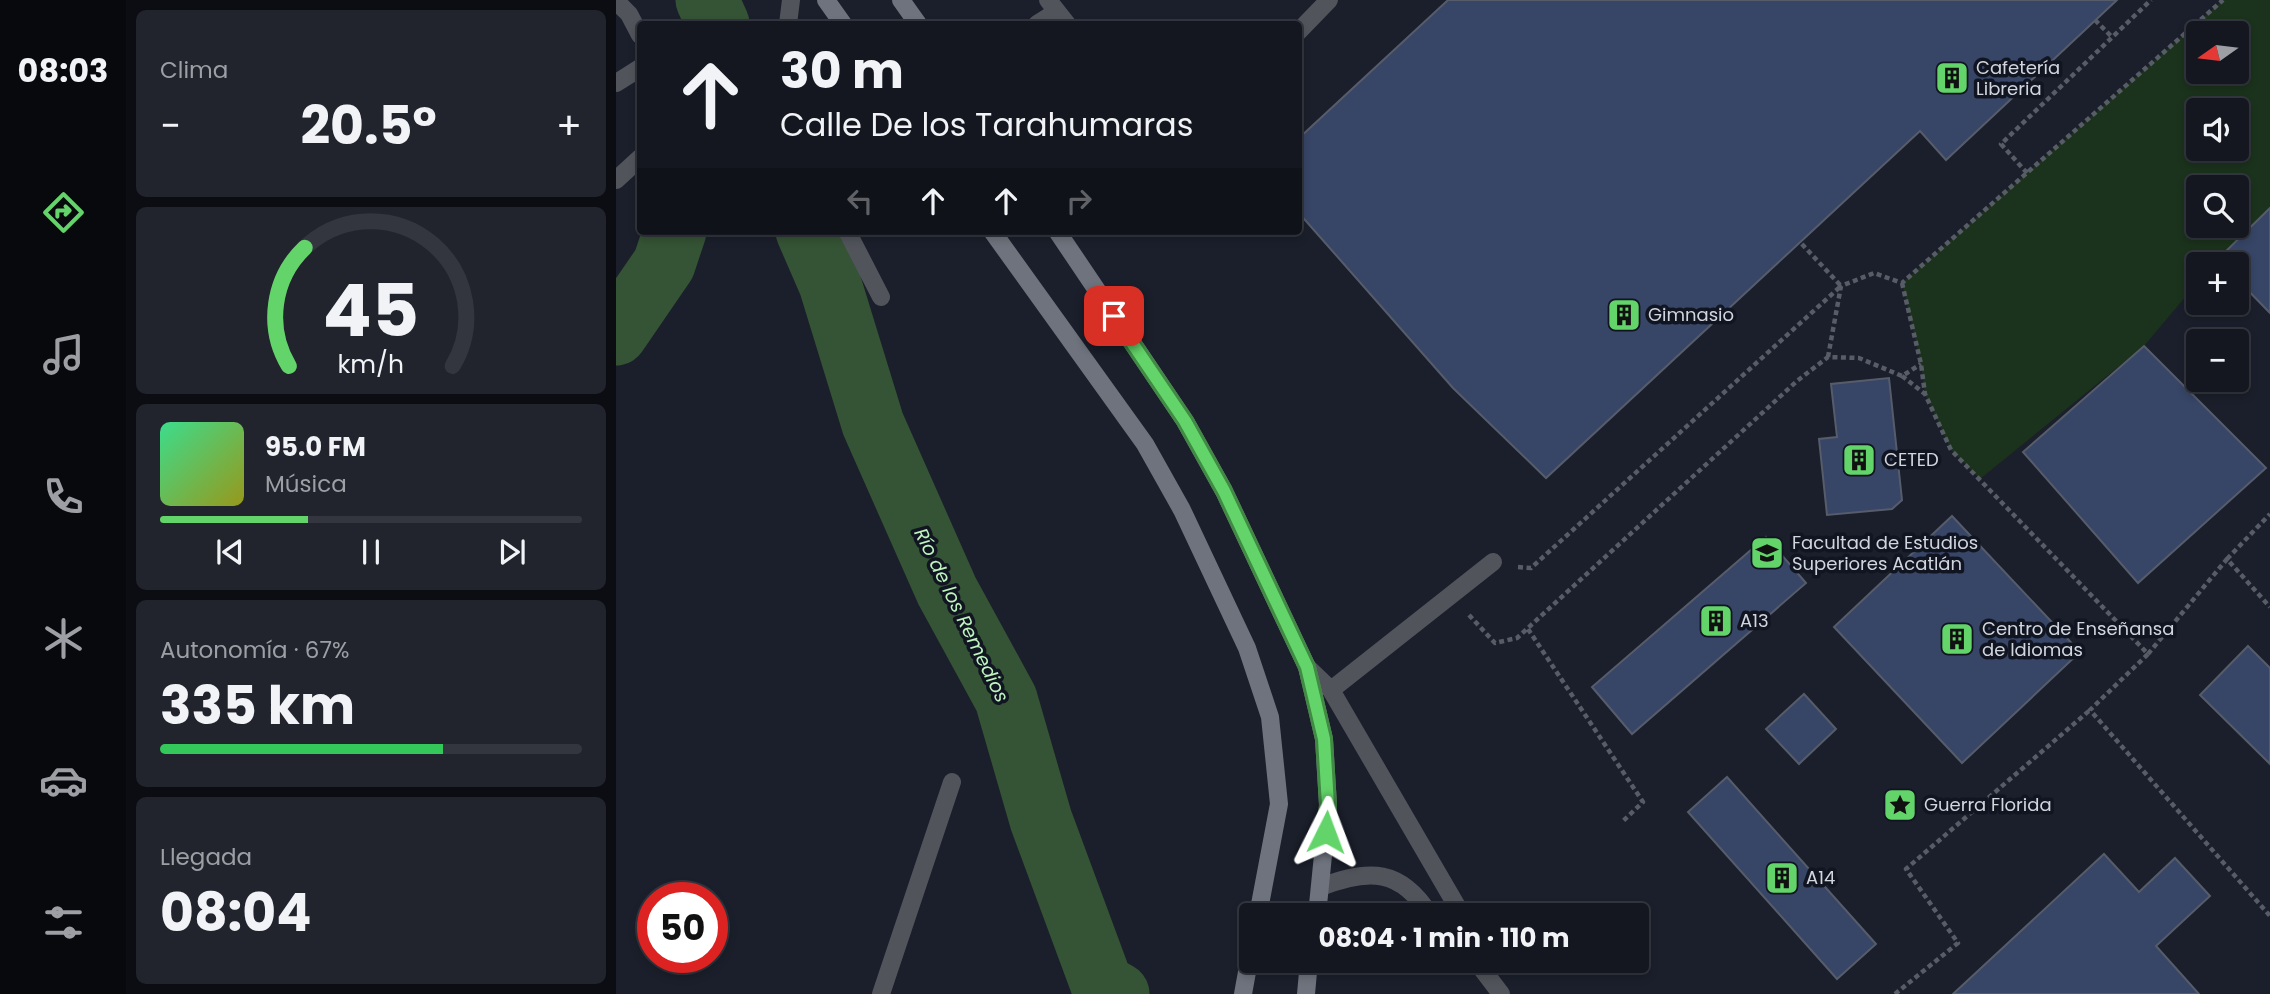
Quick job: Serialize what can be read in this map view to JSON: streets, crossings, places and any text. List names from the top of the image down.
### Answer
{
  "water": ["Río de los Remedios"],
  "places": {
    "building": [
      "Cafetería Libreria",
      "Gimnasio",
      "CETED",
      "A13",
      "Centro de Enseñansa de Idiomas",
      "A14"
    ],
    "school or university": ["Facultad de Estudios Superiores Acatlán"],
    "place": ["Guerra Florida"]
  },
  "north": "left",
  "page": {
    "tabs": "08:03",
    "tile": [
      "Clima",
      ["Autonomía · 67%", "335 km"],
      ["Llegada", "08:04"]
    ],
    "map_buttons": ["+", "−"],
    "turn": ["30 m", "Calle De los Tarahumaras"],
    "heat": ["−", "20.5°", "+"],
    "song": ["95.0 FM", "Música"],
    "limit": "50",
    "trip": "08:04 · 1 min · 110 m",
    "gauge": ["45", "km/h"]
  }
}
